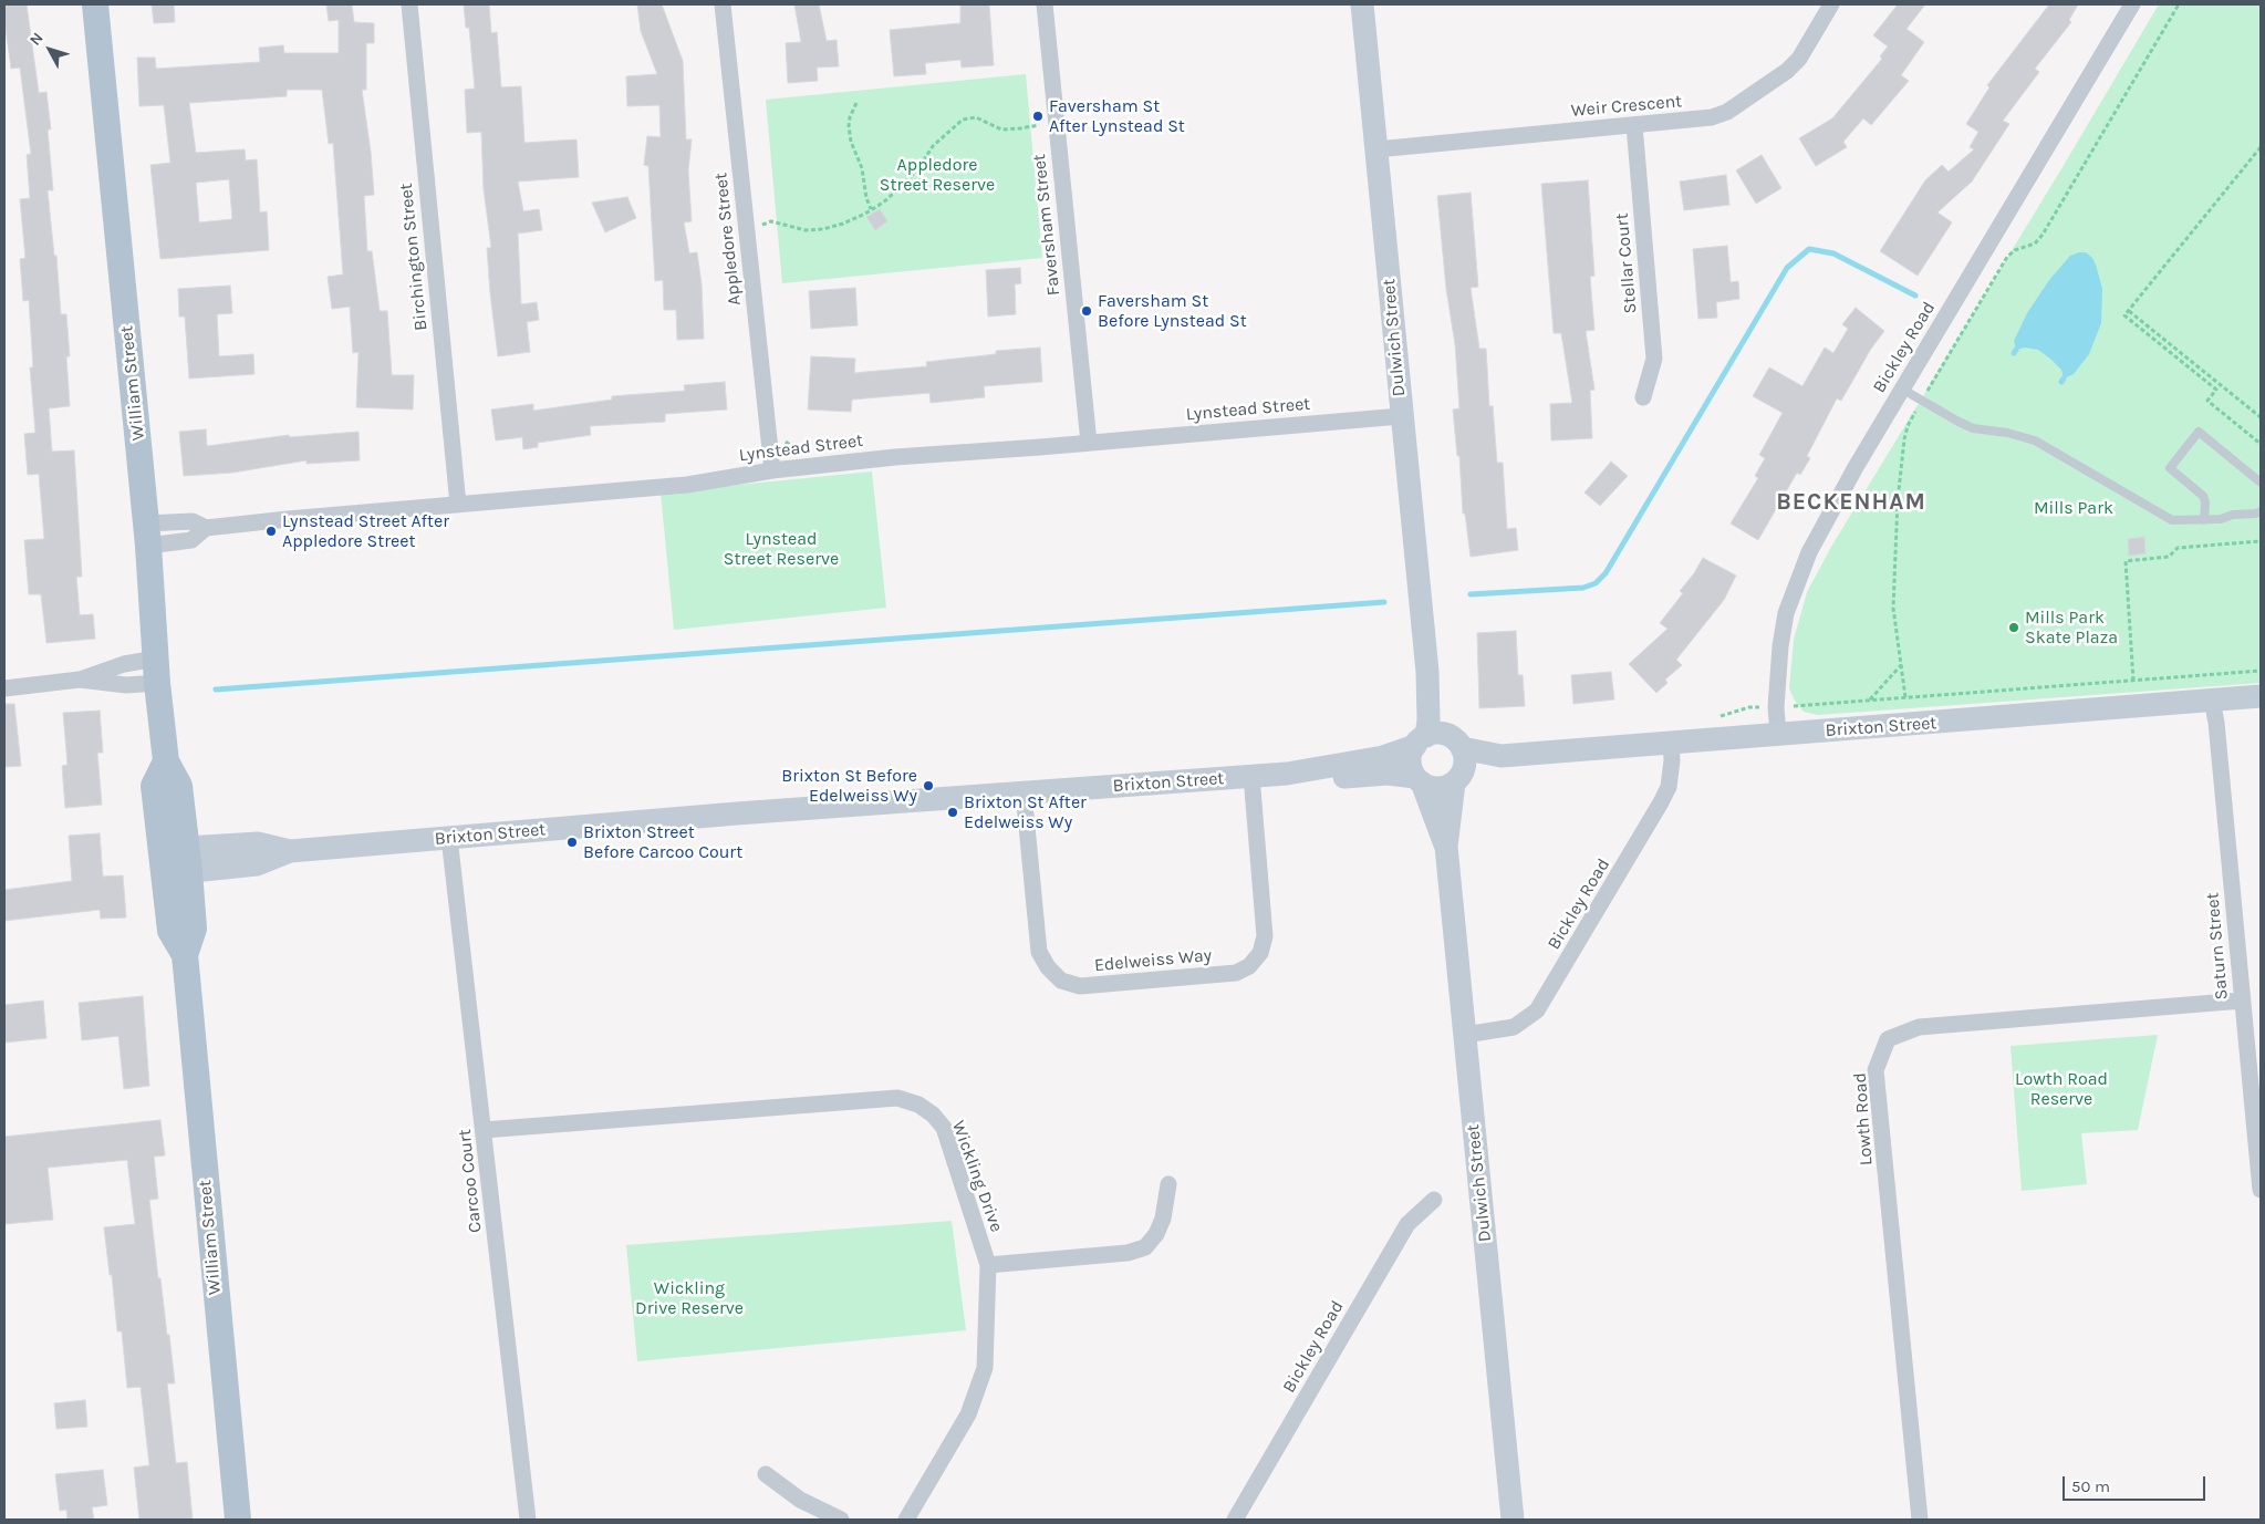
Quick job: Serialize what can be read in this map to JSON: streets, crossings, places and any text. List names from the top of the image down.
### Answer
{
  "streets": {
    "main road": ["Dulwich Street", "William Street", "Brixton Street"],
    "street": [
      "Weir Crescent",
      "Faversham Street",
      "Appledore Street",
      "Birchington Street",
      "Stellar Court",
      "Bickley Road",
      "Lynstead Street",
      "Saturn Street",
      "Edelweiss Way",
      "Lowth Road",
      "Wickling Drive",
      "Carcoo Court"
    ]
  },
  "crossings": [
    ["Weir Crescent", "Stellar Court"],
    ["Weir Crescent", "Dulwich Street"],
    ["Faversham Street", "Lynstead Street"],
    ["Appledore Street", "Lynstead Street"],
    ["Birchington Street", "Lynstead Street"],
    ["Dulwich Street", "Bickley Road"],
    ["Dulwich Street", "Lynstead Street"],
    ["Dulwich Street", "Brixton Street"],
    ["Bickley Road", "Brixton Street"],
    ["William Street", "Lynstead Street"],
    ["William Street", "Brixton Street"],
    ["Brixton Street", "Saturn Street"],
    ["Brixton Street", "Edelweiss Way"],
    ["Brixton Street", "Carcoo Court"],
    ["Saturn Street", "Lowth Road"],
    ["Wickling Drive", "Carcoo Court"]
  ],
  "districts": ["BECKENHAM"],
  "parks": [
    "Appledore Street Reserve",
    "Mills Park",
    "Lynstead Street Reserve",
    "Lowth Road Reserve",
    "Wickling Drive Reserve"
  ],
  "places": [
    "Faversham St After Lynstead St",
    "Faversham St Before Lynstead St",
    "Lynstead Street After Appledore Street",
    "Mills Park Skate Plaza",
    "Brixton St Before Edelweiss Wy",
    "Brixton St After Edelweiss Wy",
    "Brixton Street Before Carcoo Court"
  ],
  "scale_bar": "50 m",
  "north": "top left"
}
